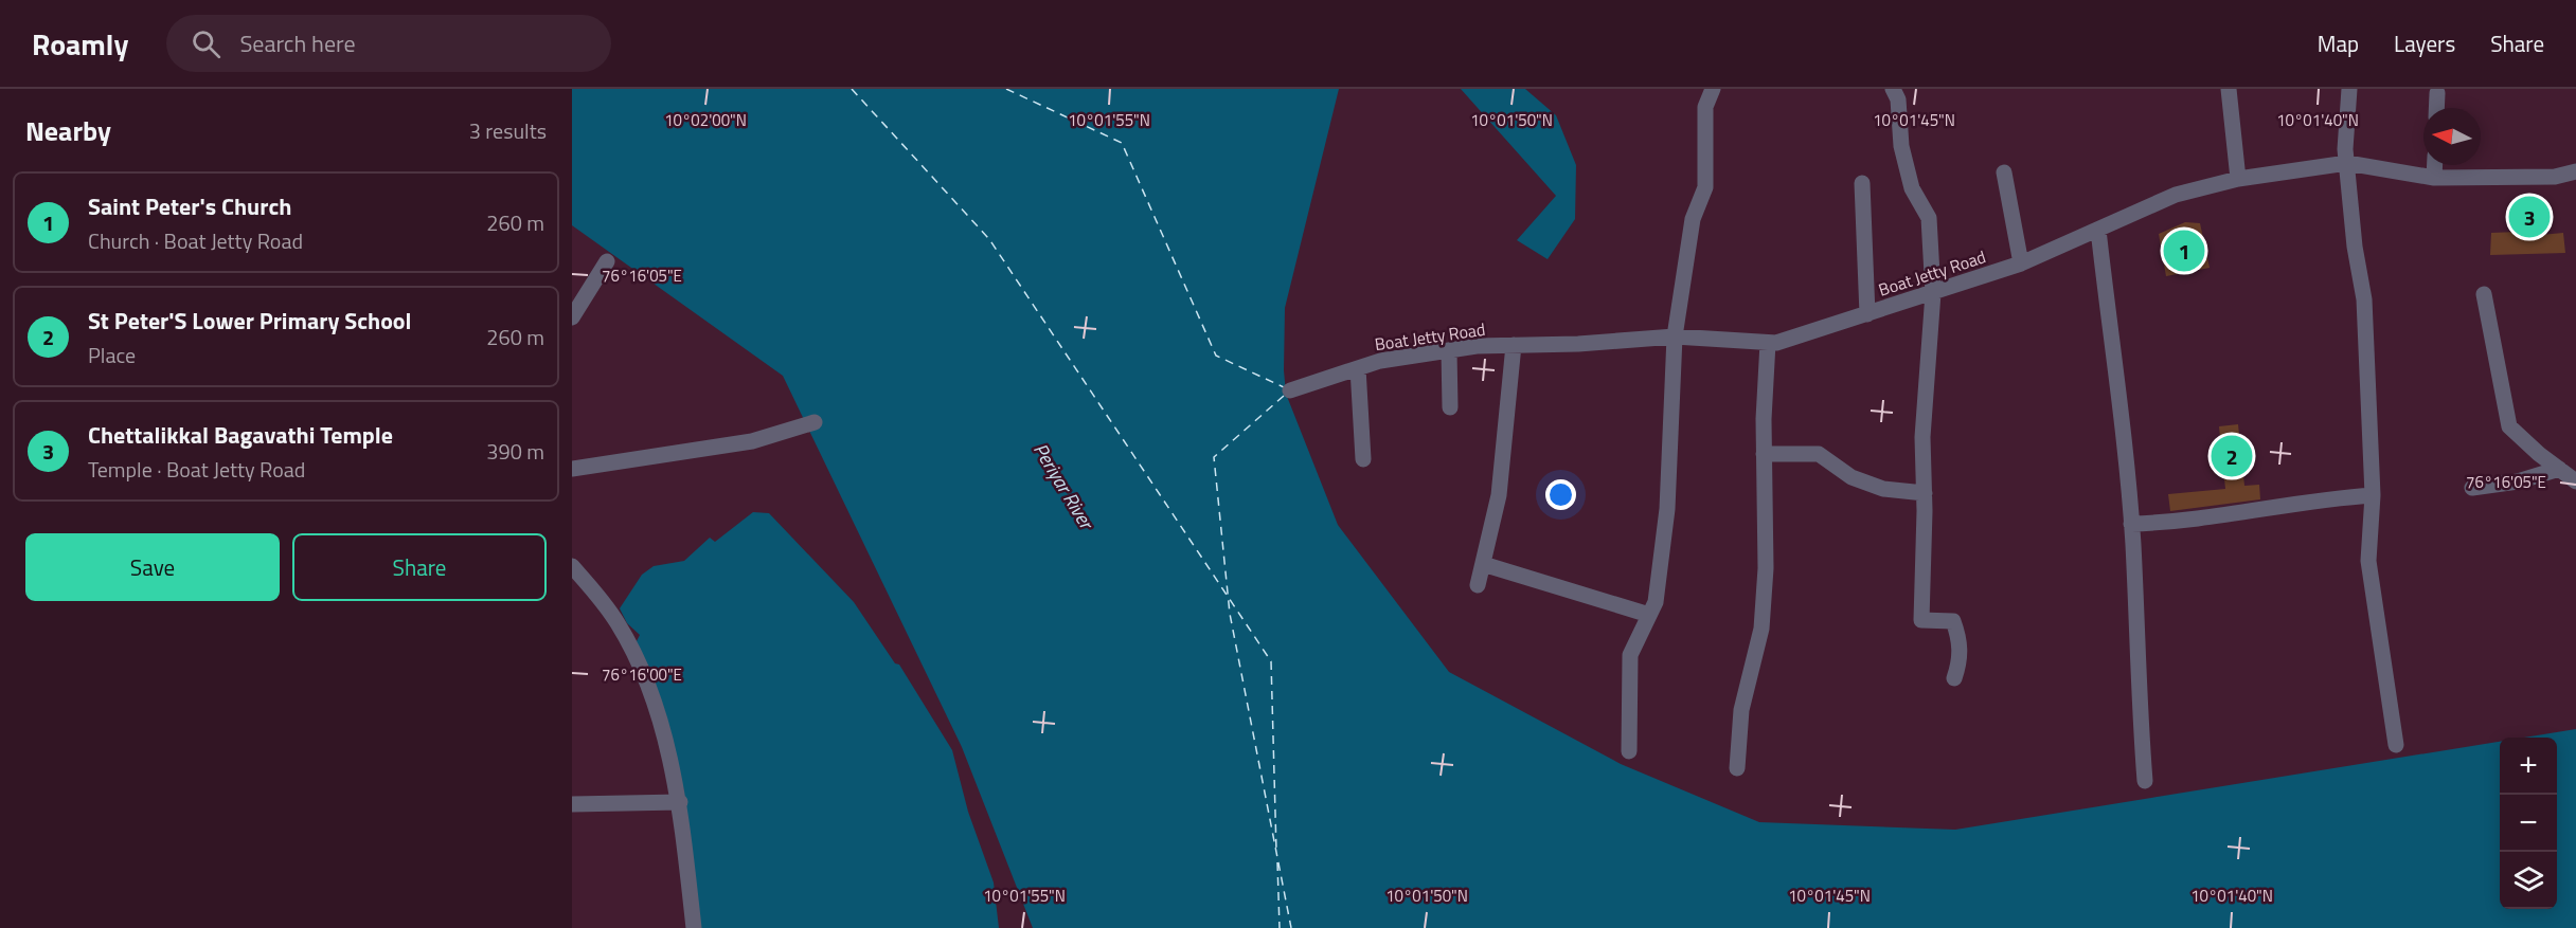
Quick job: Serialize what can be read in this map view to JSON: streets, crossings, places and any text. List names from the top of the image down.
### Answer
{
  "streets": {
    "street": ["Boat Jetty Road"]
  },
  "water": ["Periyar River"],
  "north": "left",
  "page": {
    "header": "Roamly",
    "search": "Search here",
    "nav": ["Map", "Layers", "Share"],
    "heading": ["Nearby", "3 results"],
    "list": [
      {
        "mark": "1",
        "name": "Saint Peter's Church",
        "note": "Church · Boat Jetty Road",
        "value": "260 m"
      },
      {
        "mark": "2",
        "name": "St Peter'S Lower Primary School",
        "note": "Place",
        "value": "260 m"
      },
      {
        "mark": "3",
        "name": "Chettalikkal Bagavathi Temple",
        "note": "Temple · Boat Jetty Road",
        "value": "390 m"
      }
    ],
    "pins": ["3", "1", "2"],
    "buttons": ["Save", "Share"],
    "map_buttons": ["+", "−"]
  },
  "coordinates": [
    "10°02'00\"N",
    "10°01'55\"N",
    "10°01'50\"N",
    "10°01'45\"N",
    "10°01'40\"N",
    "76°16'05\"E",
    "76°16'00\"E"
  ]
}
